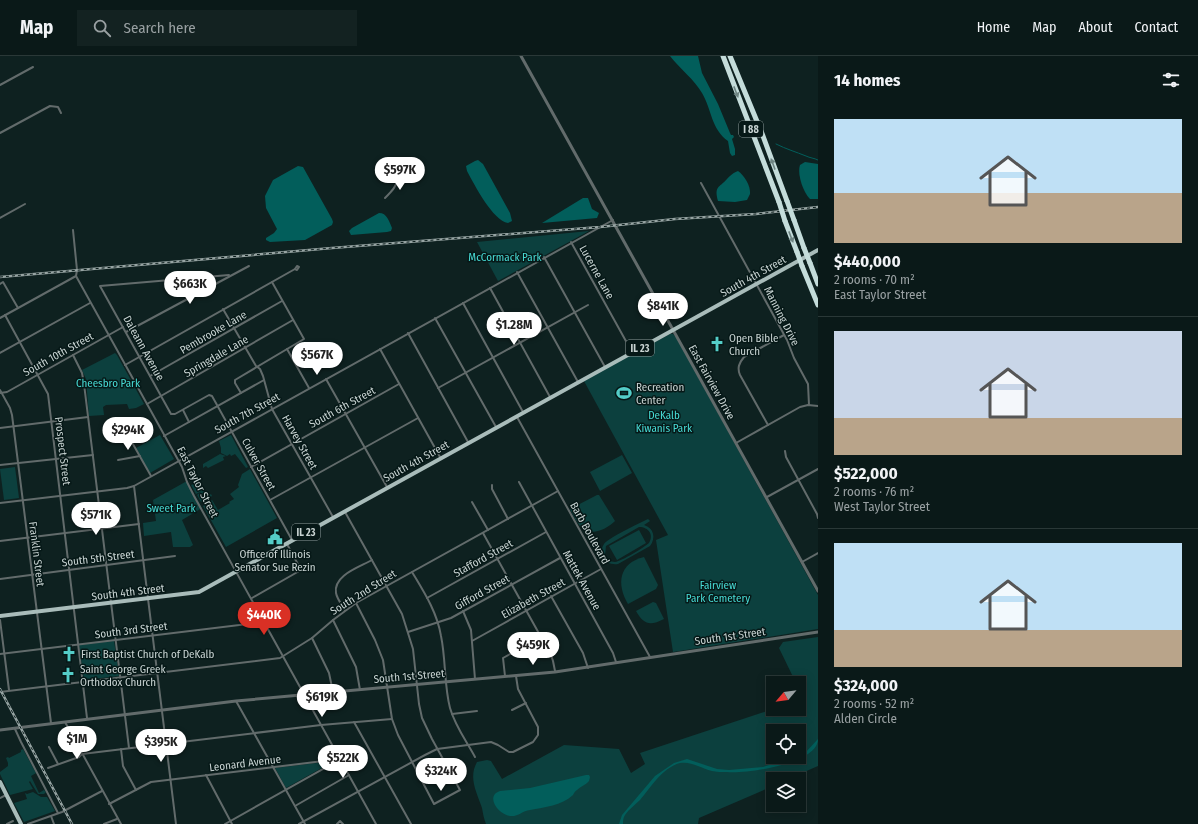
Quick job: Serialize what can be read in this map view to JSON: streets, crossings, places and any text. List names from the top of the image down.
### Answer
{
  "streets": {
    "highway": ["I 88"],
    "main road": ["South 4th Street", "IL 23"],
    "street": [
      "Lucerne Lane",
      "Manning Drive",
      "Pembrooke Lane",
      "Daleann Avenue",
      "South 10th Street",
      "Springdale Lane",
      "East Fairview Drive",
      "South 6th Street",
      "South 7th Street",
      "Harvey Street",
      "Prospect Street",
      "Culver Street",
      "East Taylor Street",
      "Barb Boulevard",
      "Franklin Street",
      "South 5th Street",
      "Stafford Street",
      "Mattek Avenue",
      "South 2nd Street",
      "Gifford Street",
      "Elizabeth Street",
      "South 3rd Street",
      "South 1st Street",
      "Leonard Avenue"
    ]
  },
  "crossings": [
    ["Lucerne Lane", "South 4th Street"],
    ["Lucerne Lane", "South 7th Street"],
    ["South 4th Street", "Manning Drive"],
    ["South 4th Street", "East Fairview Drive"],
    ["South 4th Street", "Harvey Street"],
    ["South 4th Street", "Prospect Street"],
    ["South 4th Street", "Culver Street"],
    ["South 4th Street", "East Taylor Street"],
    ["South 4th Street", "Barb Boulevard"],
    ["South 4th Street", "Franklin Street"],
    ["Pembrooke Lane", "Daleann Avenue"],
    ["Pembrooke Lane", "Harvey Street"],
    ["Daleann Avenue", "South 10th Street"],
    ["Daleann Avenue", "Springdale Lane"],
    ["Daleann Avenue", "Culver Street"],
    ["South 10th Street", "Prospect Street"],
    ["South 10th Street", "East Taylor Street"],
    ["South 10th Street", "Franklin Street"],
    ["Springdale Lane", "Harvey Street"],
    ["Springdale Lane", "East Taylor Street"],
    ["East Fairview Drive", "South 7th Street"],
    ["South 6th Street", "Harvey Street"],
    ["South 6th Street", "Culver Street"],
    ["South 7th Street", "Harvey Street"],
    ["South 7th Street", "Prospect Street"],
    ["South 7th Street", "Culver Street"],
    ["South 7th Street", "East Taylor Street"],
    ["South 7th Street", "Franklin Street"],
    ["Prospect Street", "South 5th Street"],
    ["Prospect Street", "South 2nd Street"],
    ["Prospect Street", "South 3rd Street"],
    ["Prospect Street", "South 1st Street"],
    ["East Taylor Street", "South 2nd Street"],
    ["East Taylor Street", "South 3rd Street"],
    ["East Taylor Street", "South 1st Street"],
    ["East Taylor Street", "Leonard Avenue"],
    ["Barb Boulevard", "South 2nd Street"],
    ["Barb Boulevard", "Elizabeth Street"],
    ["Barb Boulevard", "South 1st Street"],
    ["Franklin Street", "South 5th Street"],
    ["Franklin Street", "South 2nd Street"],
    ["Franklin Street", "South 3rd Street"],
    ["Franklin Street", "South 1st Street"],
    ["Stafford Street", "Mattek Avenue"],
    ["Mattek Avenue", "South 2nd Street"],
    ["Mattek Avenue", "Gifford Street"],
    ["Mattek Avenue", "Elizabeth Street"],
    ["Mattek Avenue", "South 1st Street"]
  ],
  "parks": [
    "McCormack Park",
    "Cheesbro Park",
    "DeKalb Kiwanis Park",
    "Sweet Park",
    "Fairview Park Cemetery"
  ],
  "places": {
    "church": ["Open Bible Church", "First Baptist Church of DeKalb", "Saint George Greek Orthodox Church"],
    "sports": ["Recreation Center"],
    "public building": ["Office of Illinois Senator Sue Rezin"]
  },
  "north": "bottom left",
  "page": {
    "header": "Map",
    "search": "Search here",
    "nav": [
      "Home",
      "Map",
      "About",
      "Contact"
    ],
    "heading": "14 homes",
    "list": [
      {
        "name": "$440,000",
        "note": "2 rooms · 70 m² · East Taylor Street"
      },
      {
        "name": "$522,000",
        "note": "2 rooms · 76 m² · West Taylor Street"
      },
      {
        "name": "$324,000",
        "note": "2 rooms · 52 m² · Alden Circle"
      }
    ],
    "price": [
      "$597K",
      "$663K",
      "$841K",
      "$1.28M",
      "$567K",
      "$294K",
      "$571K",
      "$440K",
      "$459K",
      "$619K",
      "$1M",
      "$395K",
      "$522K",
      "$324K"
    ]
  }
}
